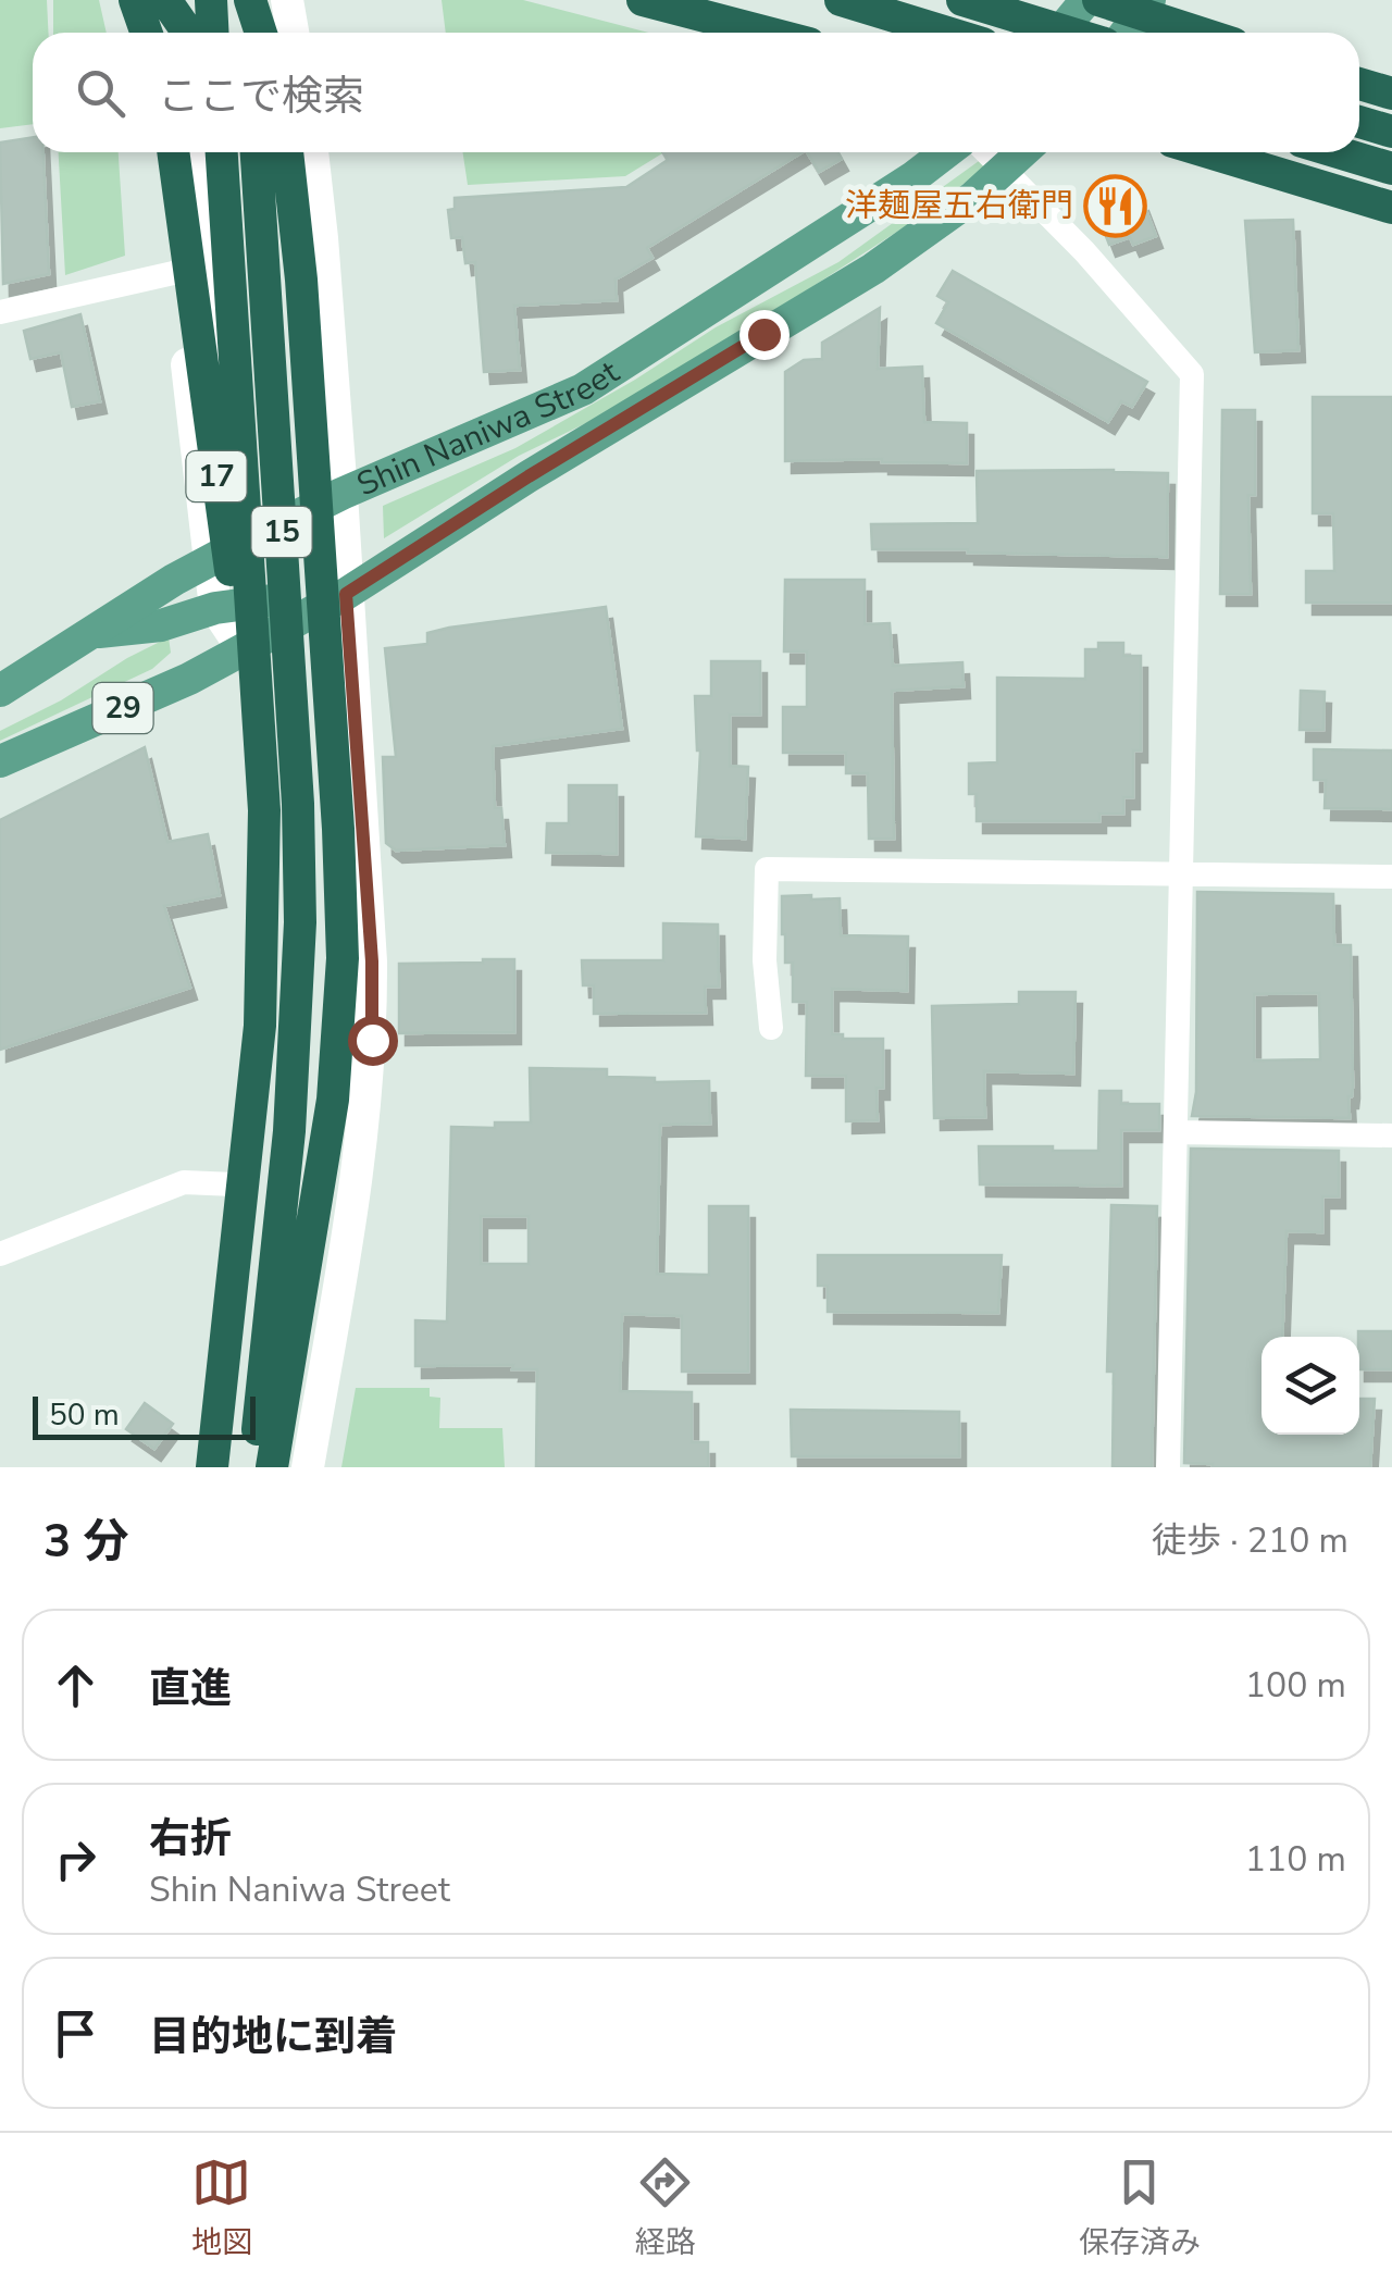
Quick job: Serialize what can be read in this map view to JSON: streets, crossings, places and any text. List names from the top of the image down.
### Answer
{
  "streets": {
    "highway": ["17", "15"],
    "main road": ["Shin Naniwa Street", "29"]
  },
  "crossings": [
    ["17", "15"]
  ],
  "places": {
    "restaurant": ["洋麺屋五右衛門"]
  },
  "scale_bar": "50 m",
  "page": {
    "search": "ここで検索",
    "scale": "50 m",
    "heading": ["3 分", "徒歩 · 210 m"],
    "list": [
      ["直進", "100 m"],
      ["右折", "Shin Naniwa Street", "110 m"],
      "目的地に到着"
    ],
    "nav": ["地図", "経路", "保存済み"]
  }
}
